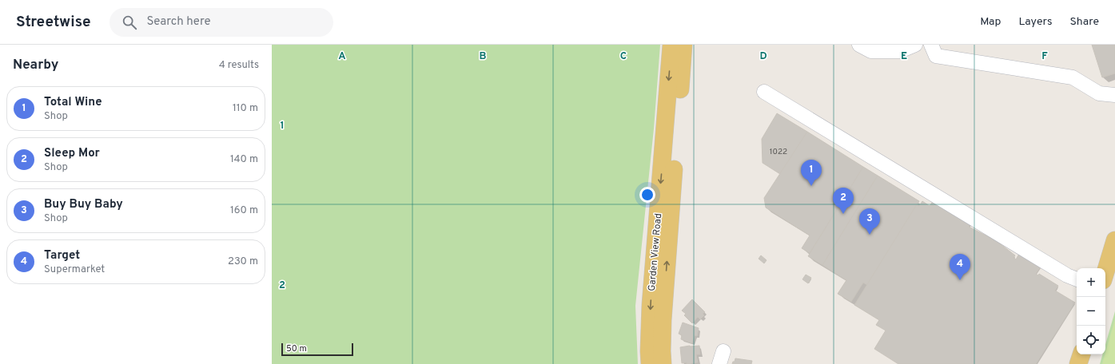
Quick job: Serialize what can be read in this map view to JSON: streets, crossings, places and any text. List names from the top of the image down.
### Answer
{
  "streets": {
    "main road": ["Garden View Road"]
  },
  "house_numbers": ["1022"],
  "scale_bar": "50 m",
  "page": {
    "header": "Streetwise",
    "search": "Search here",
    "nav": ["Map", "Layers", "Share"],
    "heading": ["Nearby", "4 results"],
    "list": [
      {
        "mark": "1",
        "name": "Total Wine",
        "note": "Shop",
        "value": "110 m"
      },
      {
        "mark": "2",
        "name": "Sleep Mor",
        "note": "Shop",
        "value": "140 m"
      },
      {
        "mark": "3",
        "name": "Buy Buy Baby",
        "note": "Shop",
        "value": "160 m"
      },
      {
        "mark": "4",
        "name": "Target",
        "note": "Supermarket",
        "value": "230 m"
      }
    ],
    "pins": [
      "1",
      "2",
      "3",
      "4"
    ],
    "map_buttons": ["+", "−"],
    "scale": "50 m"
  },
  "grid": {
    "columns": [
      "A",
      "B",
      "C",
      "D",
      "E",
      "F"
    ],
    "rows": ["1", "2"]
  }
}
